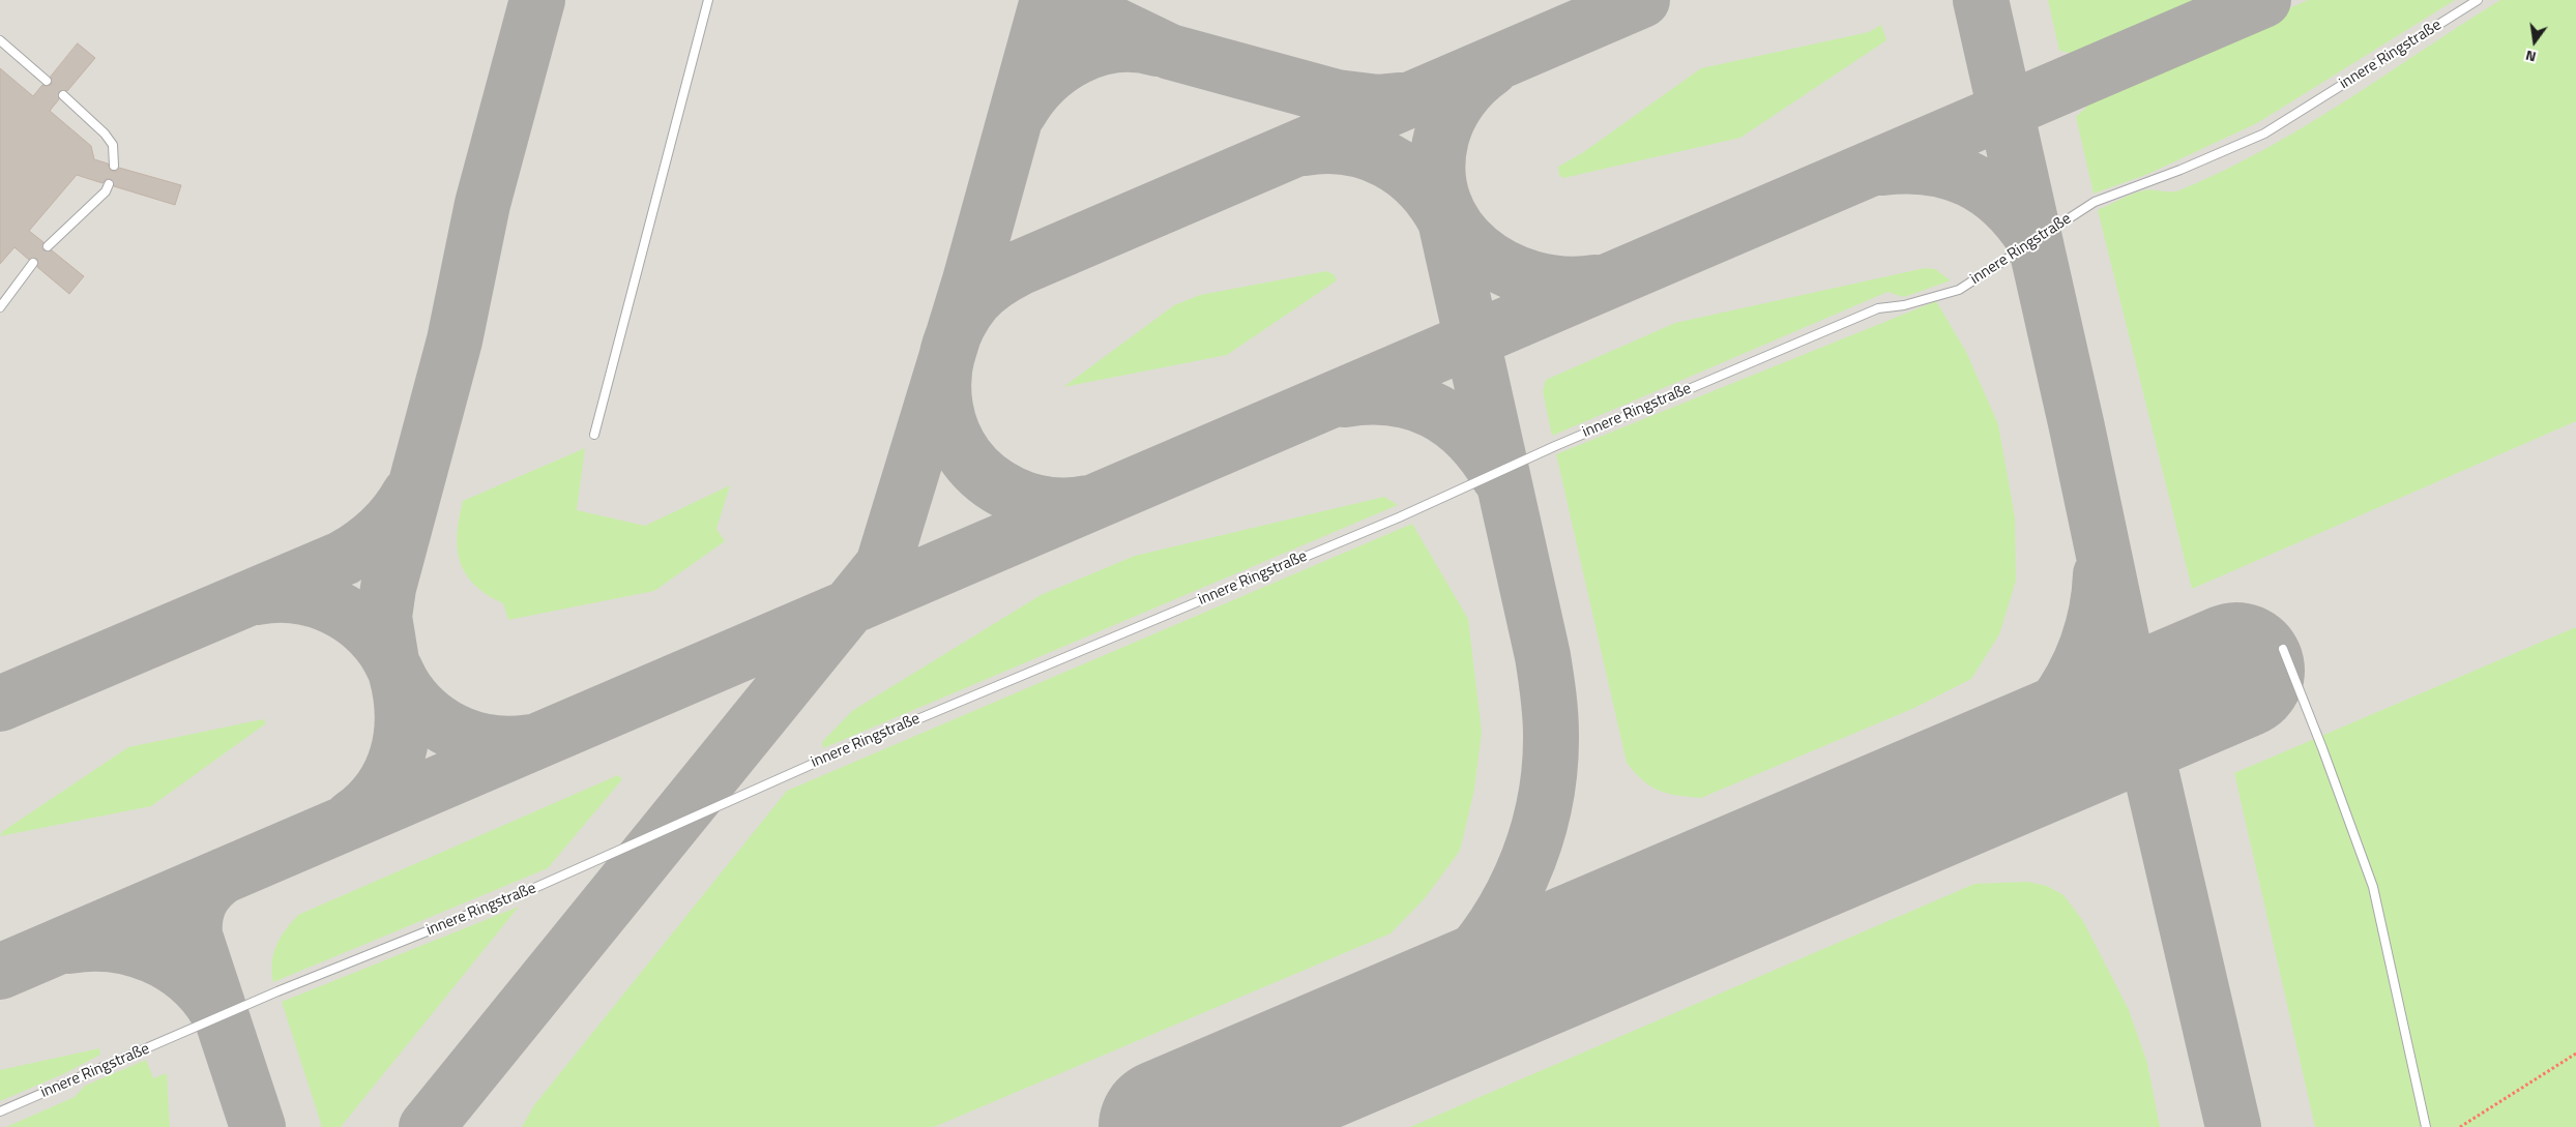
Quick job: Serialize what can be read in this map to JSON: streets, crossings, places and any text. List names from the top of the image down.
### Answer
{
  "streets": {
    "lane": ["innere Ringstraße"]
  },
  "north": "bottom"
}
